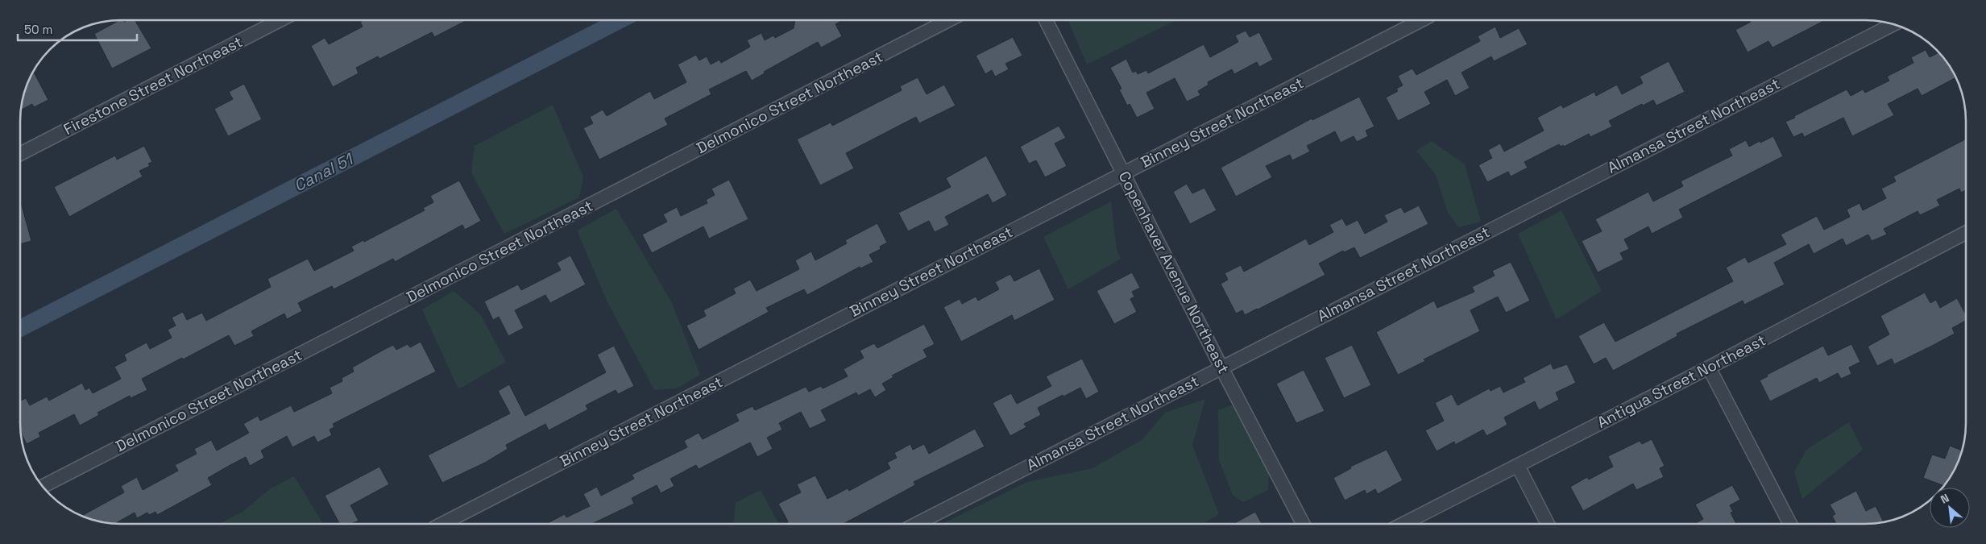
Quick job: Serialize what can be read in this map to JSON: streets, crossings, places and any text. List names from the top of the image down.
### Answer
{
  "streets": {
    "street": [
      "Firestone Street Northeast",
      "Delmonico Street Northeast",
      "Binney Street Northeast",
      "Almansa Street Northeast",
      "Copenhaver Avenue Northeast",
      "Antigua Street Northeast"
    ]
  },
  "crossings": [
    ["Binney Street Northeast", "Copenhaver Avenue Northeast"],
    ["Almansa Street Northeast", "Copenhaver Avenue Northeast"]
  ],
  "water": ["Canal 51"],
  "scale_bar": "50 m",
  "north": "top left"
}
